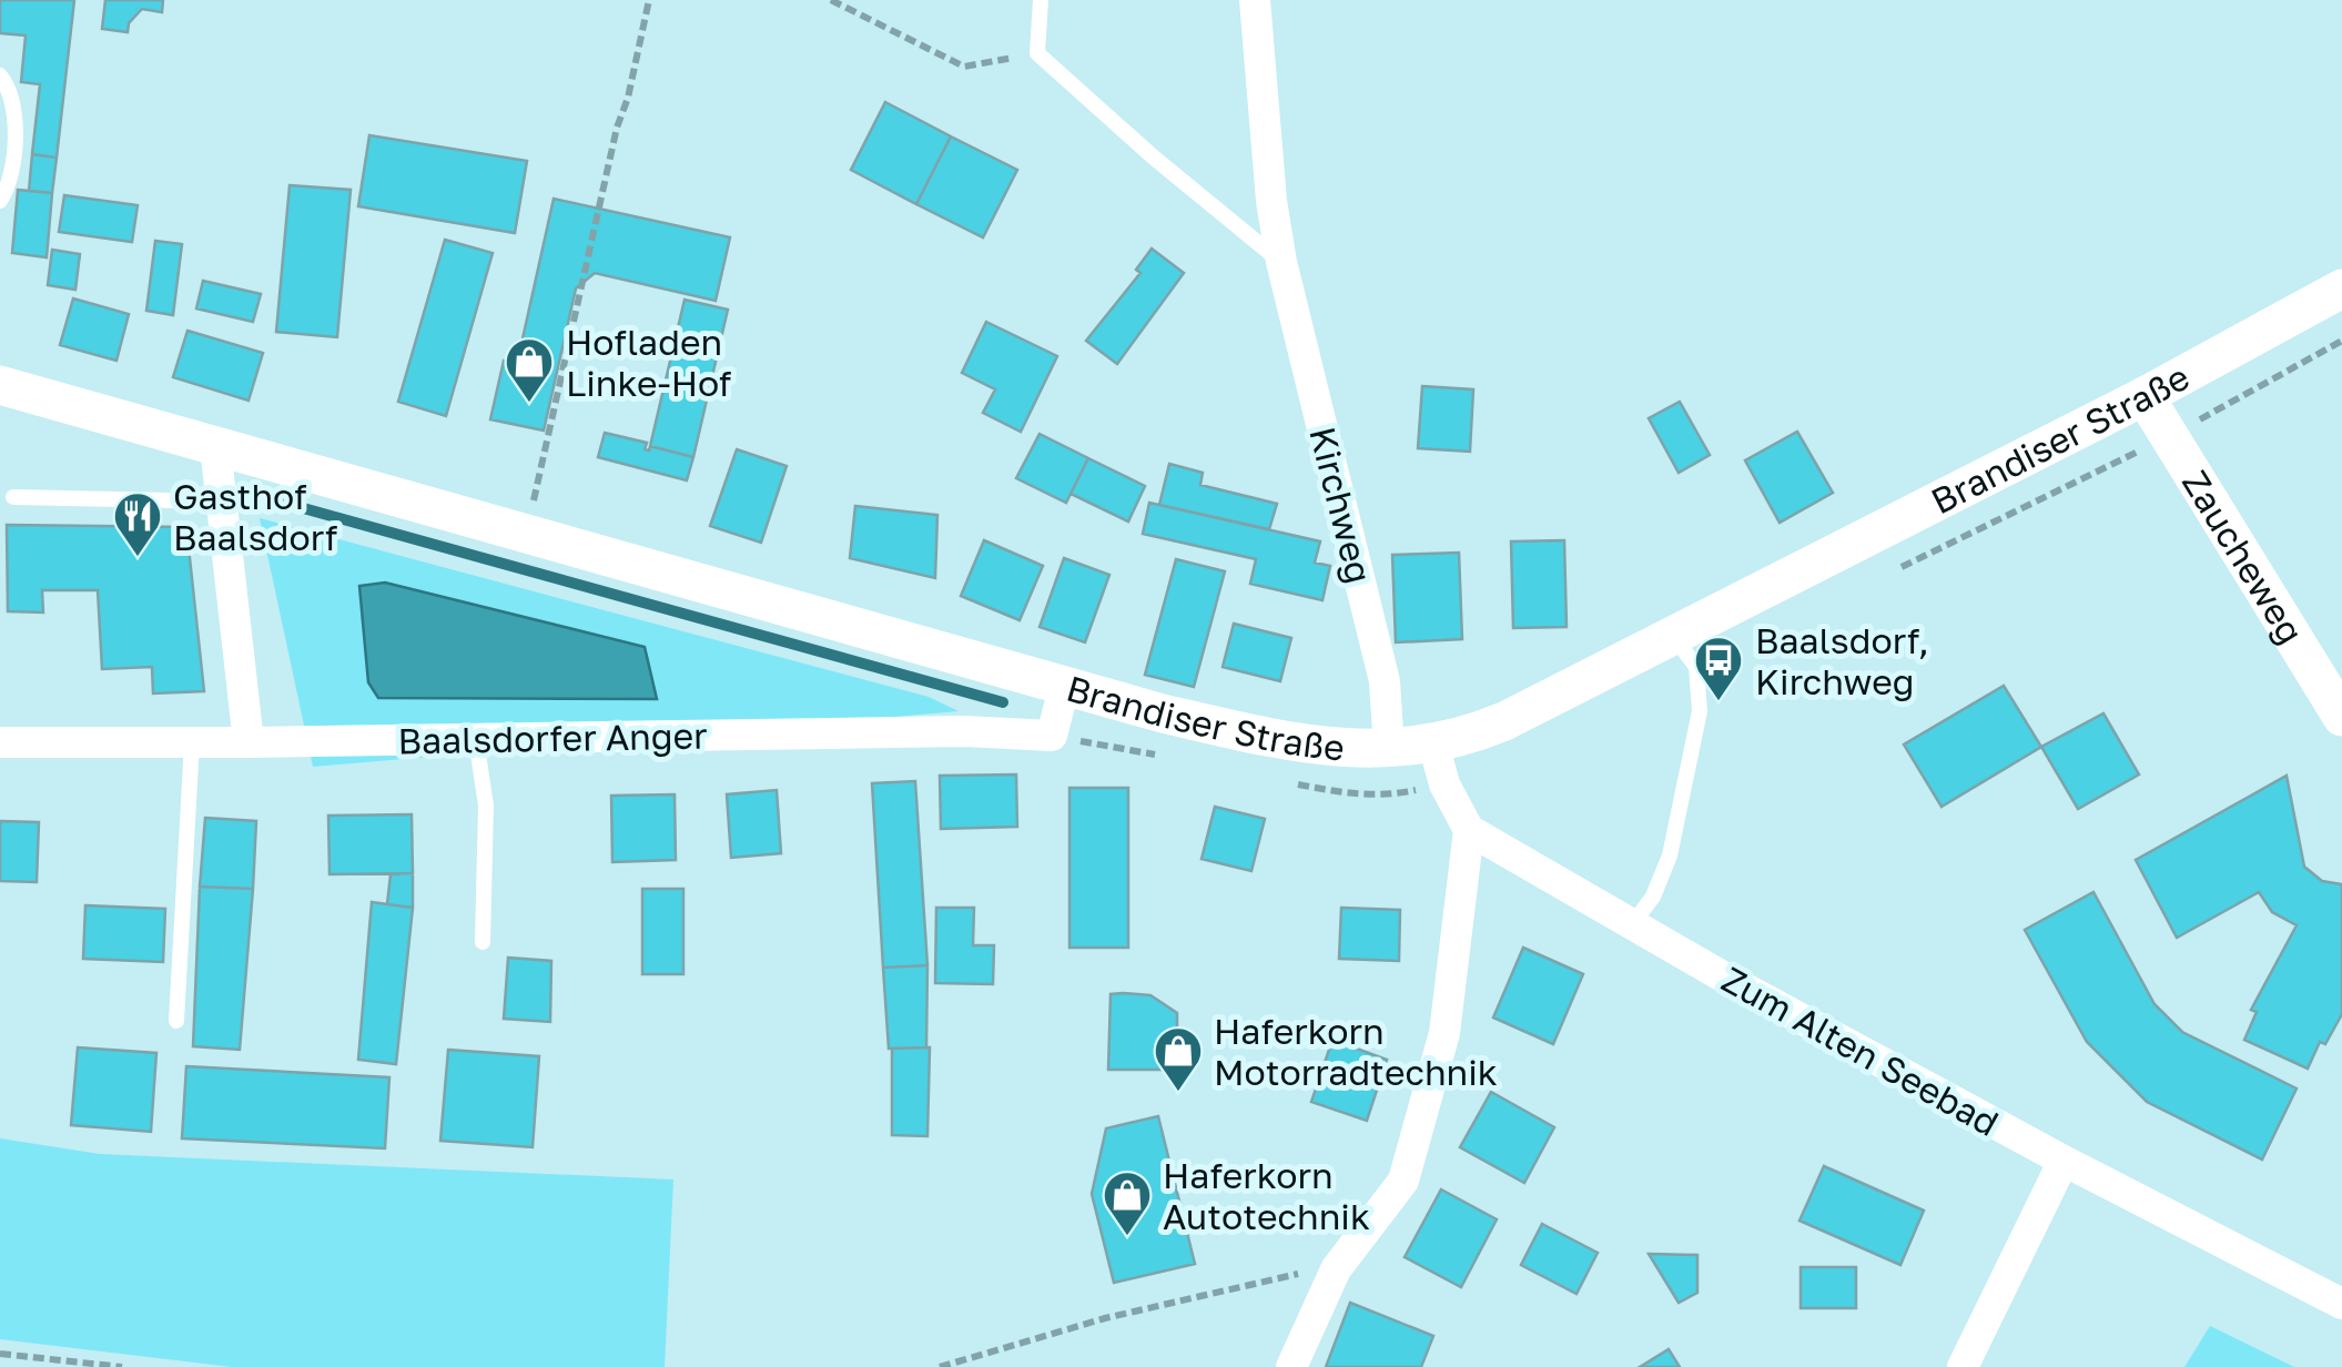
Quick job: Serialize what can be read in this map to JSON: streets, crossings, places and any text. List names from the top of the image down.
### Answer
{
  "streets": {
    "street": [
      "Brandiser Straße",
      "Kirchweg",
      "Zaucheweg",
      "Baalsdorfer Anger",
      "Zum Alten Seebad"
    ]
  },
  "crossings": [
    ["Brandiser Straße", "Kirchweg"],
    ["Brandiser Straße", "Zaucheweg"]
  ],
  "places": {
    "shop": ["Hofladen Linke-Hof", "Haferkorn Motorradtechnik", "Haferkorn Autotechnik"],
    "restaurant": ["Gasthof Baalsdorf"],
    "bus stop": ["Baalsdorf, Kirchweg"]
  }
}
